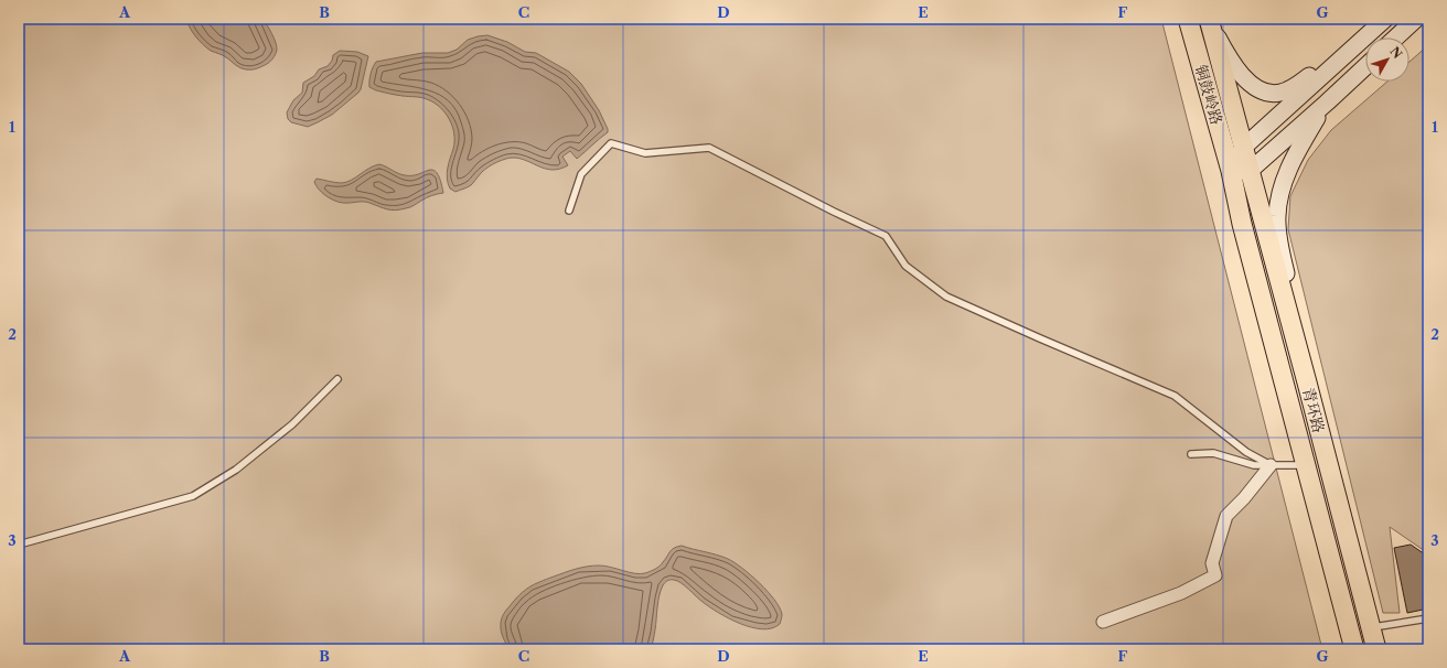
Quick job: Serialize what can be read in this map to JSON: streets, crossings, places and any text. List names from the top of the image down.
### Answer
{
  "streets": {
    "main road": ["铜鼓岭路", "青环路"]
  },
  "crossings": [
    ["铜鼓岭路", "青环路"]
  ],
  "north": "top right",
  "grid": {
    "columns": [
      "A",
      "B",
      "C",
      "D",
      "E",
      "F",
      "G"
    ],
    "rows": ["1", "2", "3"]
  }
}
